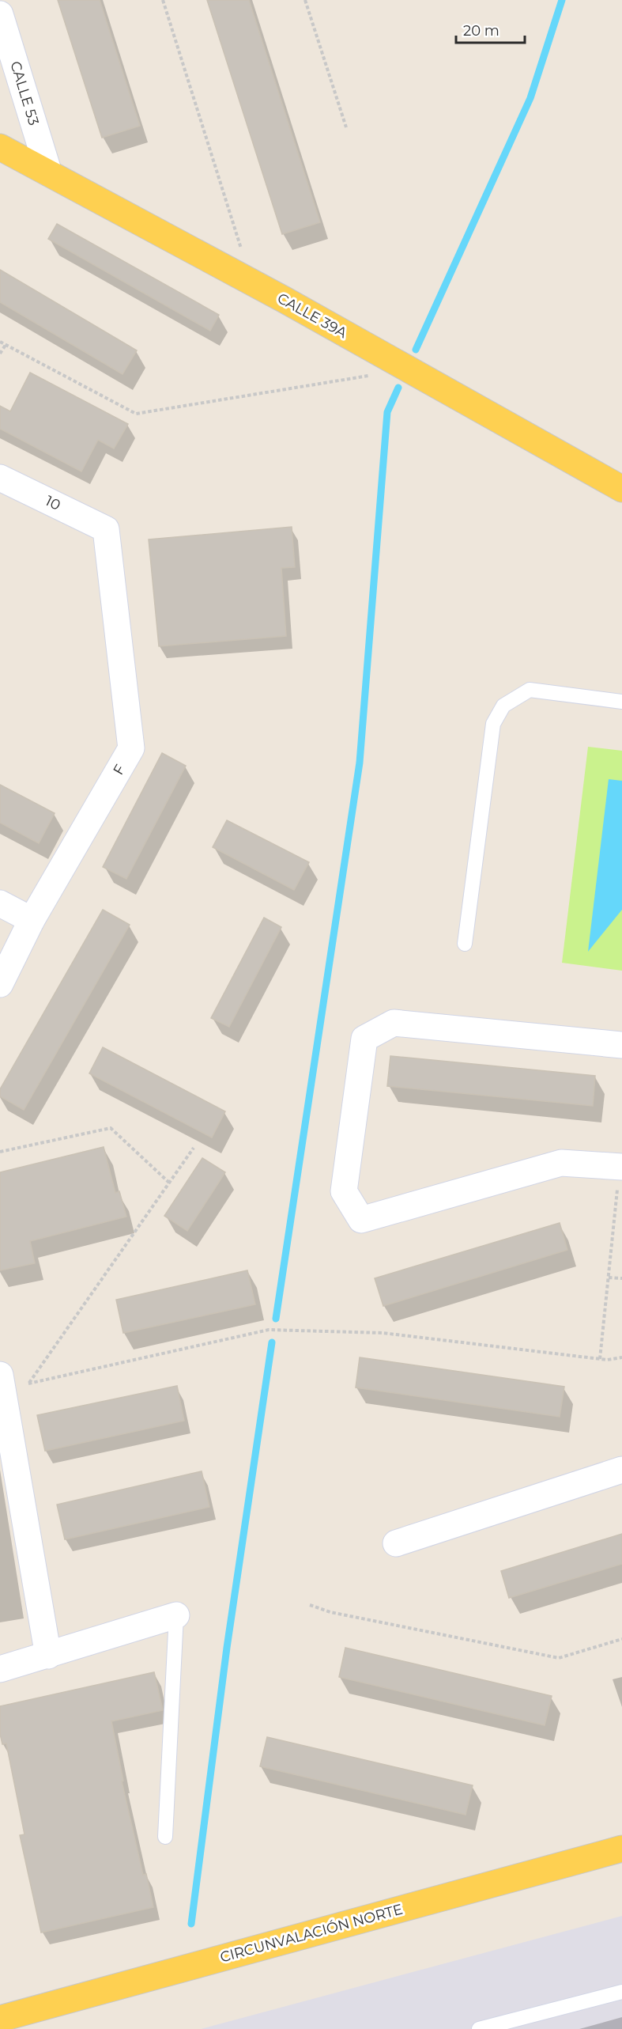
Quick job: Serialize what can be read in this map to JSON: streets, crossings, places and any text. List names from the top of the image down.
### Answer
{
  "streets": {
    "main road": ["CALLE 39A", "CIRCUNVALACIÓN NORTE"],
    "street": ["CALLE 53", "10", "F"]
  },
  "crossings": [
    ["CALLE 53", "CALLE 39A"],
    ["10", "F"]
  ],
  "scale_bar": "20 m"
}
